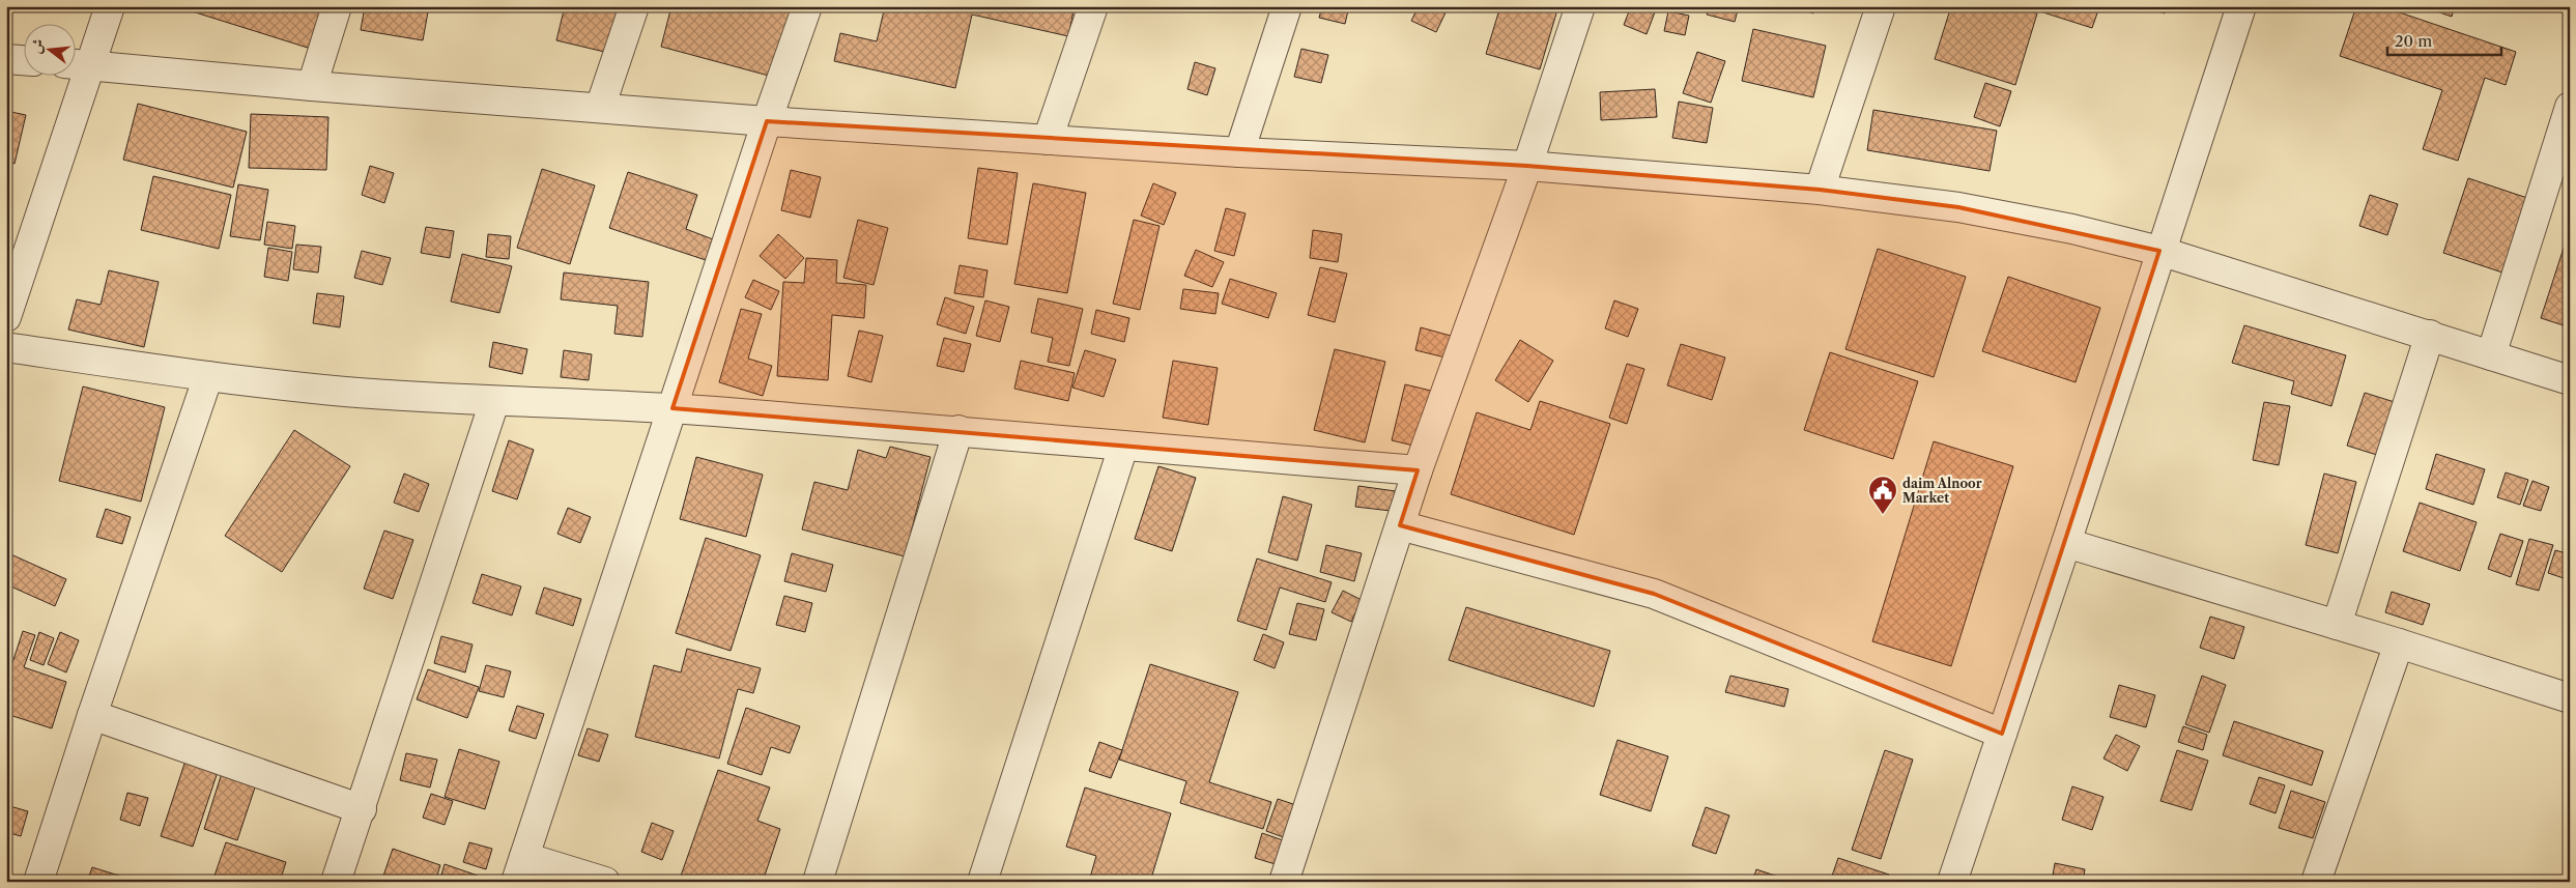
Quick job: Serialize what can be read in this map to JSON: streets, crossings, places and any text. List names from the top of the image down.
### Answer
{
  "places": {
    "public building": ["daim Alnoor Market"]
  },
  "scale_bar": "20 m",
  "north": "left"
}
